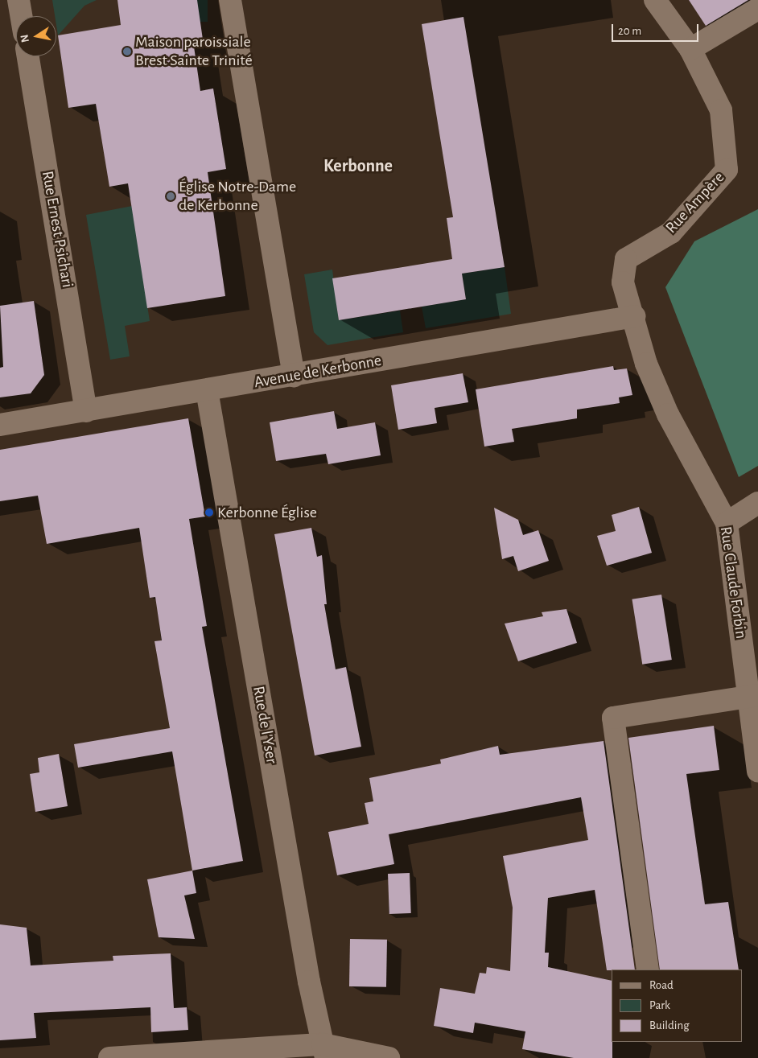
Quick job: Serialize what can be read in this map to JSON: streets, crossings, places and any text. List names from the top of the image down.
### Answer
{
  "streets": {
    "street": [
      "Rue Ampère",
      "Rue Ernest Psichari",
      "Avenue de Kerbonne",
      "Rue Claude Forbin",
      "Rue de l'Yser"
    ]
  },
  "crossings": [
    ["Rue Ampère", "Avenue de Kerbonne"],
    ["Rue Ampère", "Rue Claude Forbin"],
    ["Rue Ernest Psichari", "Avenue de Kerbonne"],
    ["Avenue de Kerbonne", "Rue Claude Forbin"],
    ["Avenue de Kerbonne", "Rue de l'Yser"]
  ],
  "districts": ["Kerbonne"],
  "places": ["Maison paroissiale Brest Sainte Trinité", "Église Notre-Dame de Kerbonne", "Kerbonne Église"],
  "legend": ["Road", "Park", "Building"],
  "scale_bar": "20 m",
  "north": "left"
}
